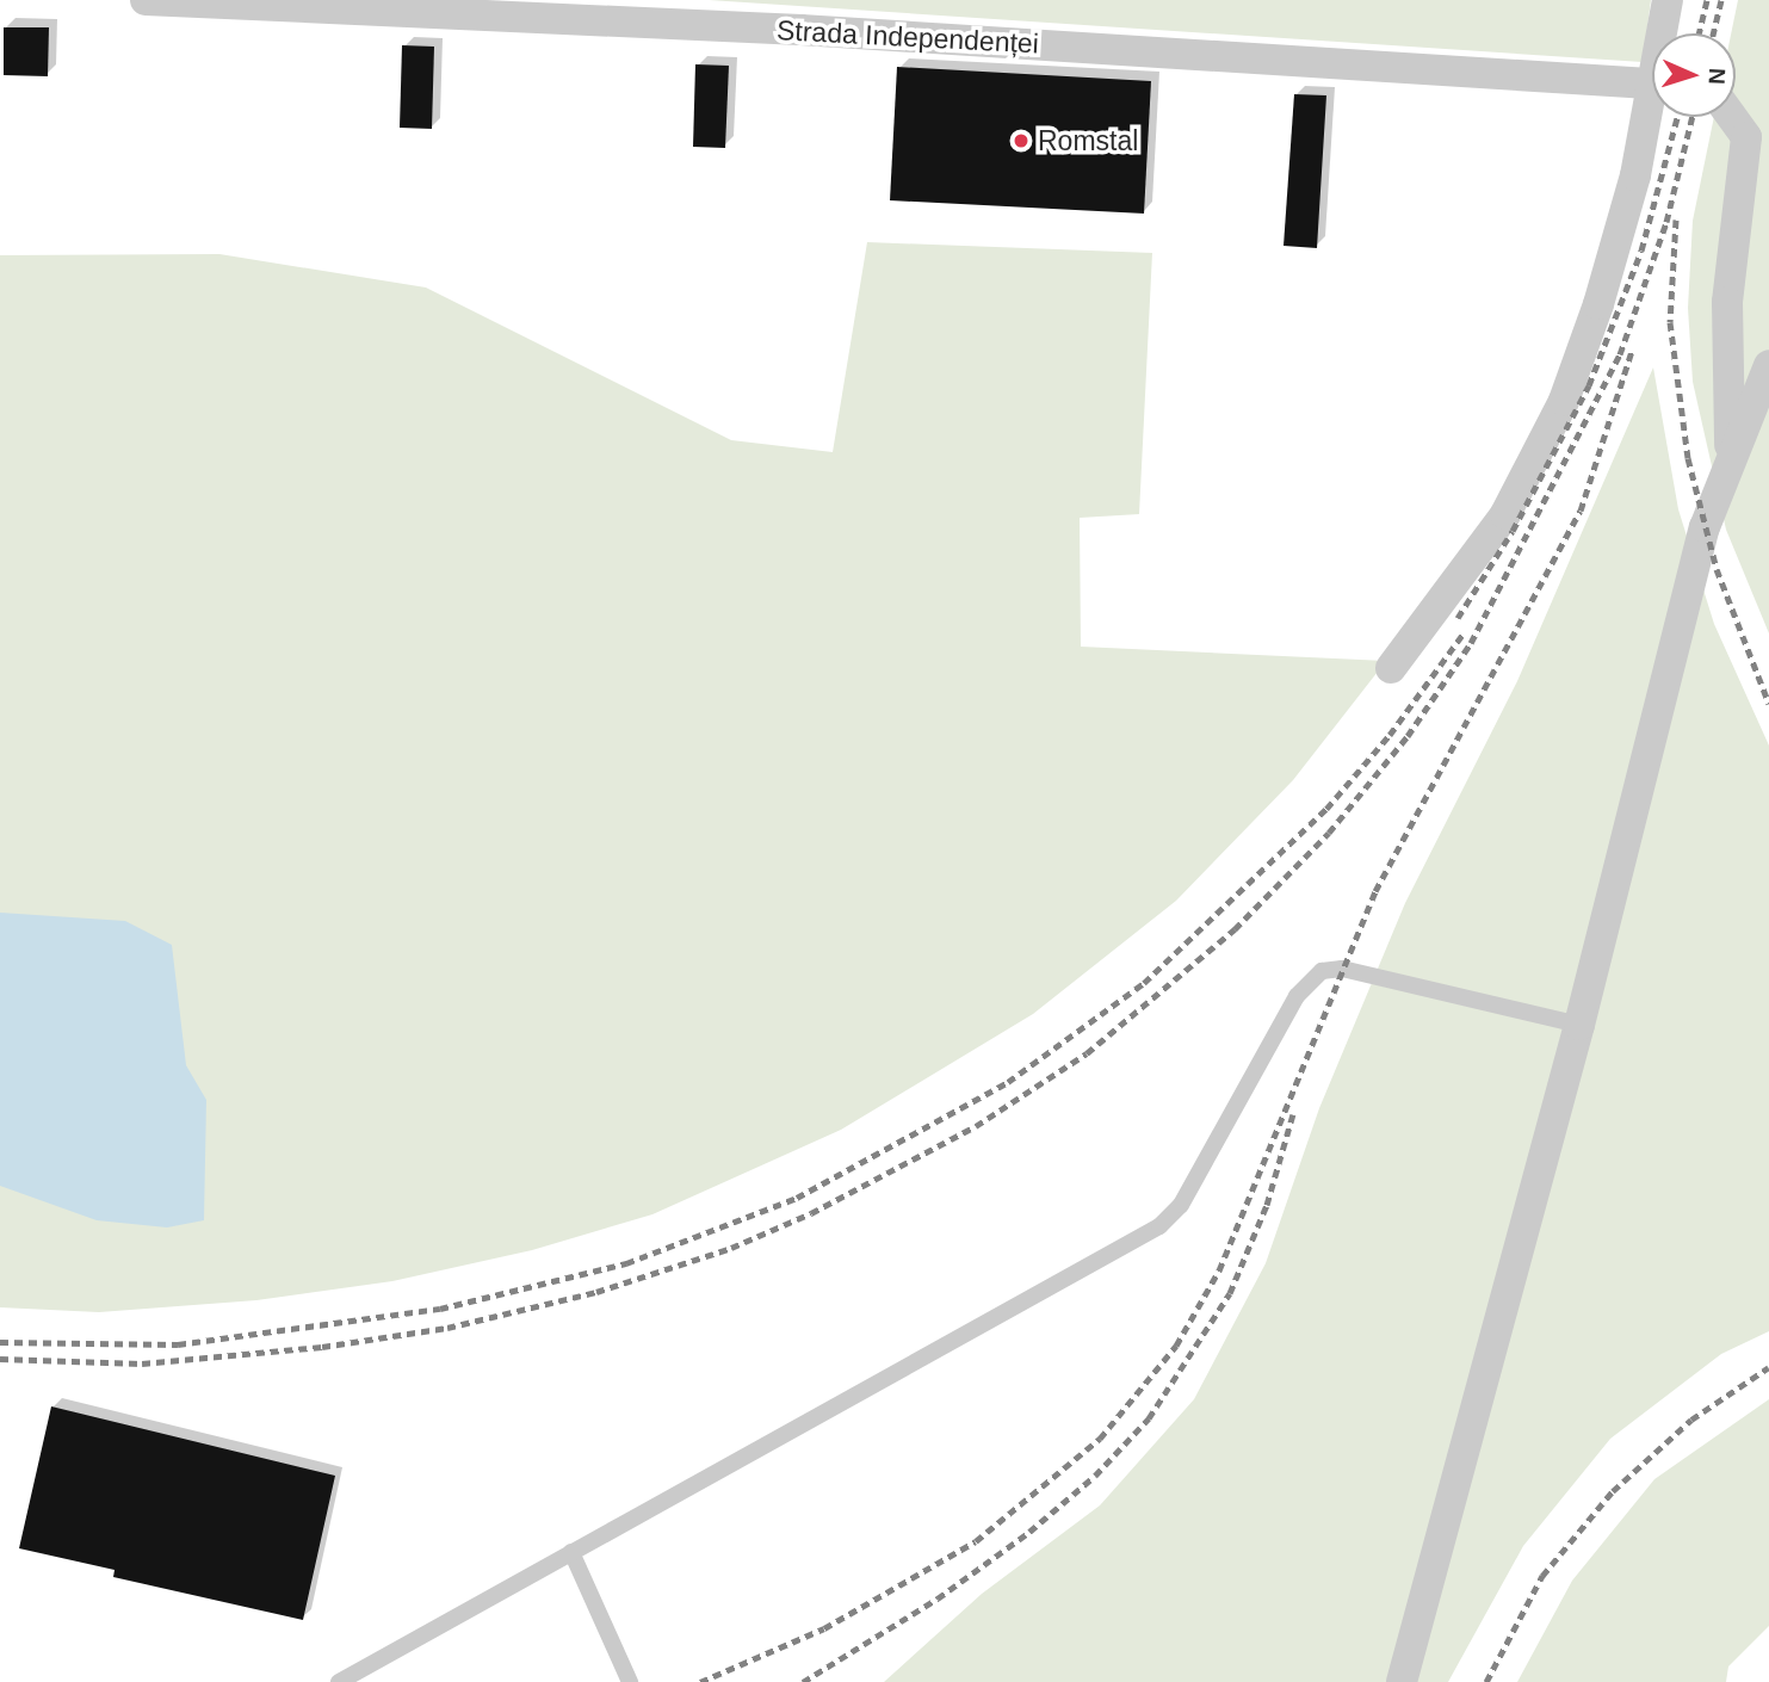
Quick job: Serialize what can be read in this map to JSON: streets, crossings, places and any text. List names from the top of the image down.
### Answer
{
  "streets": {
    "street": ["Strada Independenței"]
  },
  "places": ["Romstal"],
  "north": "right"
}
